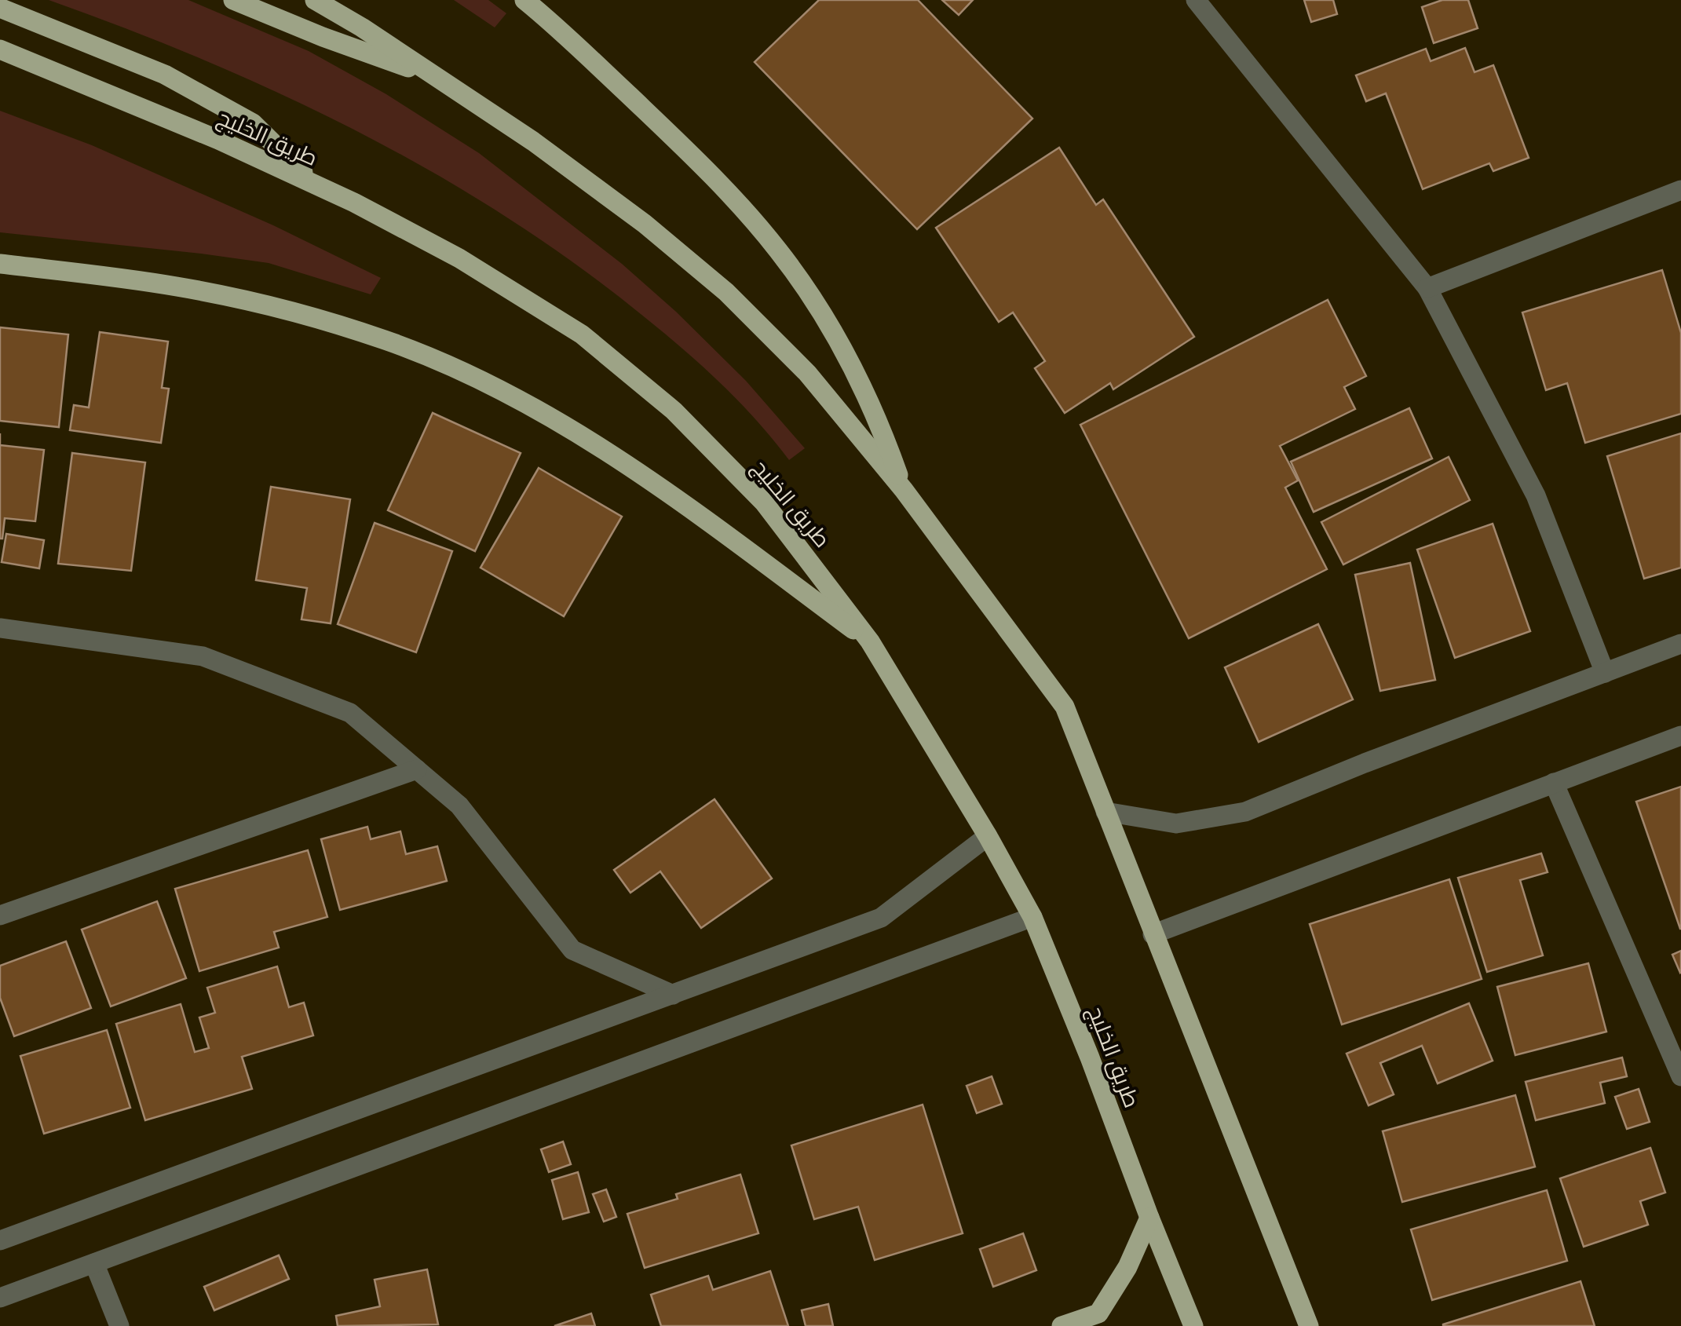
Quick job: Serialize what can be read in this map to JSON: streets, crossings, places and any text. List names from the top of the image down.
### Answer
{
  "streets": {
    "main road": ["طريق الخليج"]
  }
}
